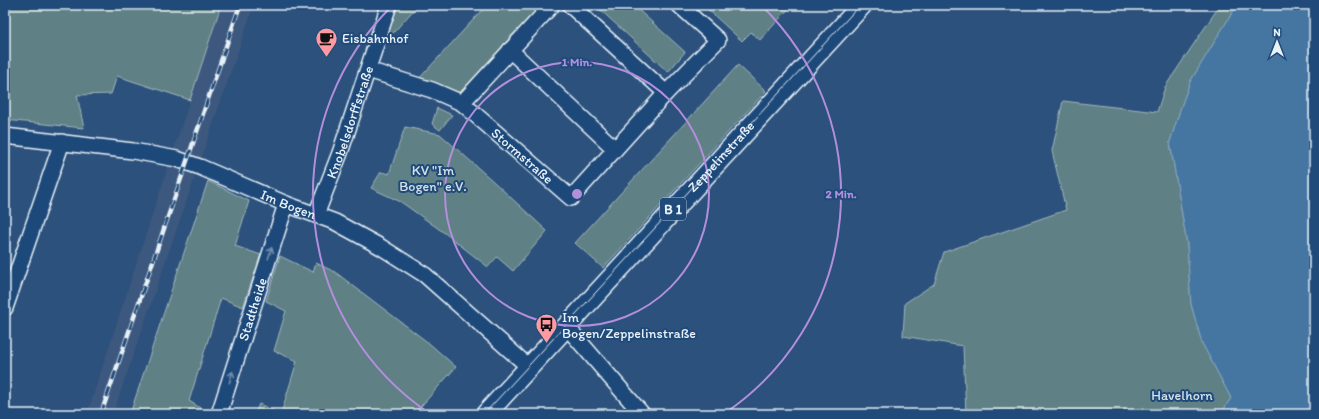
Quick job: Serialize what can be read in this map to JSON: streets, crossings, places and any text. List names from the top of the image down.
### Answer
{
  "streets": {
    "main road": ["Zeppelinstraße", "B 1"],
    "street": [
      "Knobelsdorffstraße",
      "Stormstraße",
      "Im Bogen",
      "Stadtheide"
    ]
  },
  "crossings": [
    ["Knobelsdorffstraße", "Stormstraße"],
    ["Knobelsdorffstraße", "Im Bogen"],
    ["Zeppelinstraße", "Im Bogen"],
    ["Im Bogen", "Stadtheide"]
  ],
  "one_way": ["Stadtheide"],
  "parks": ["KV \"Im Bogen\" e.V.", "Havelhorn"],
  "places": {
    "cafe": ["Eisbahnhof"],
    "bus stop": ["Im Bogen/Zeppelinstraße"]
  },
  "north": "top",
  "rings": ["1 Min.", "2 Min."]
}
